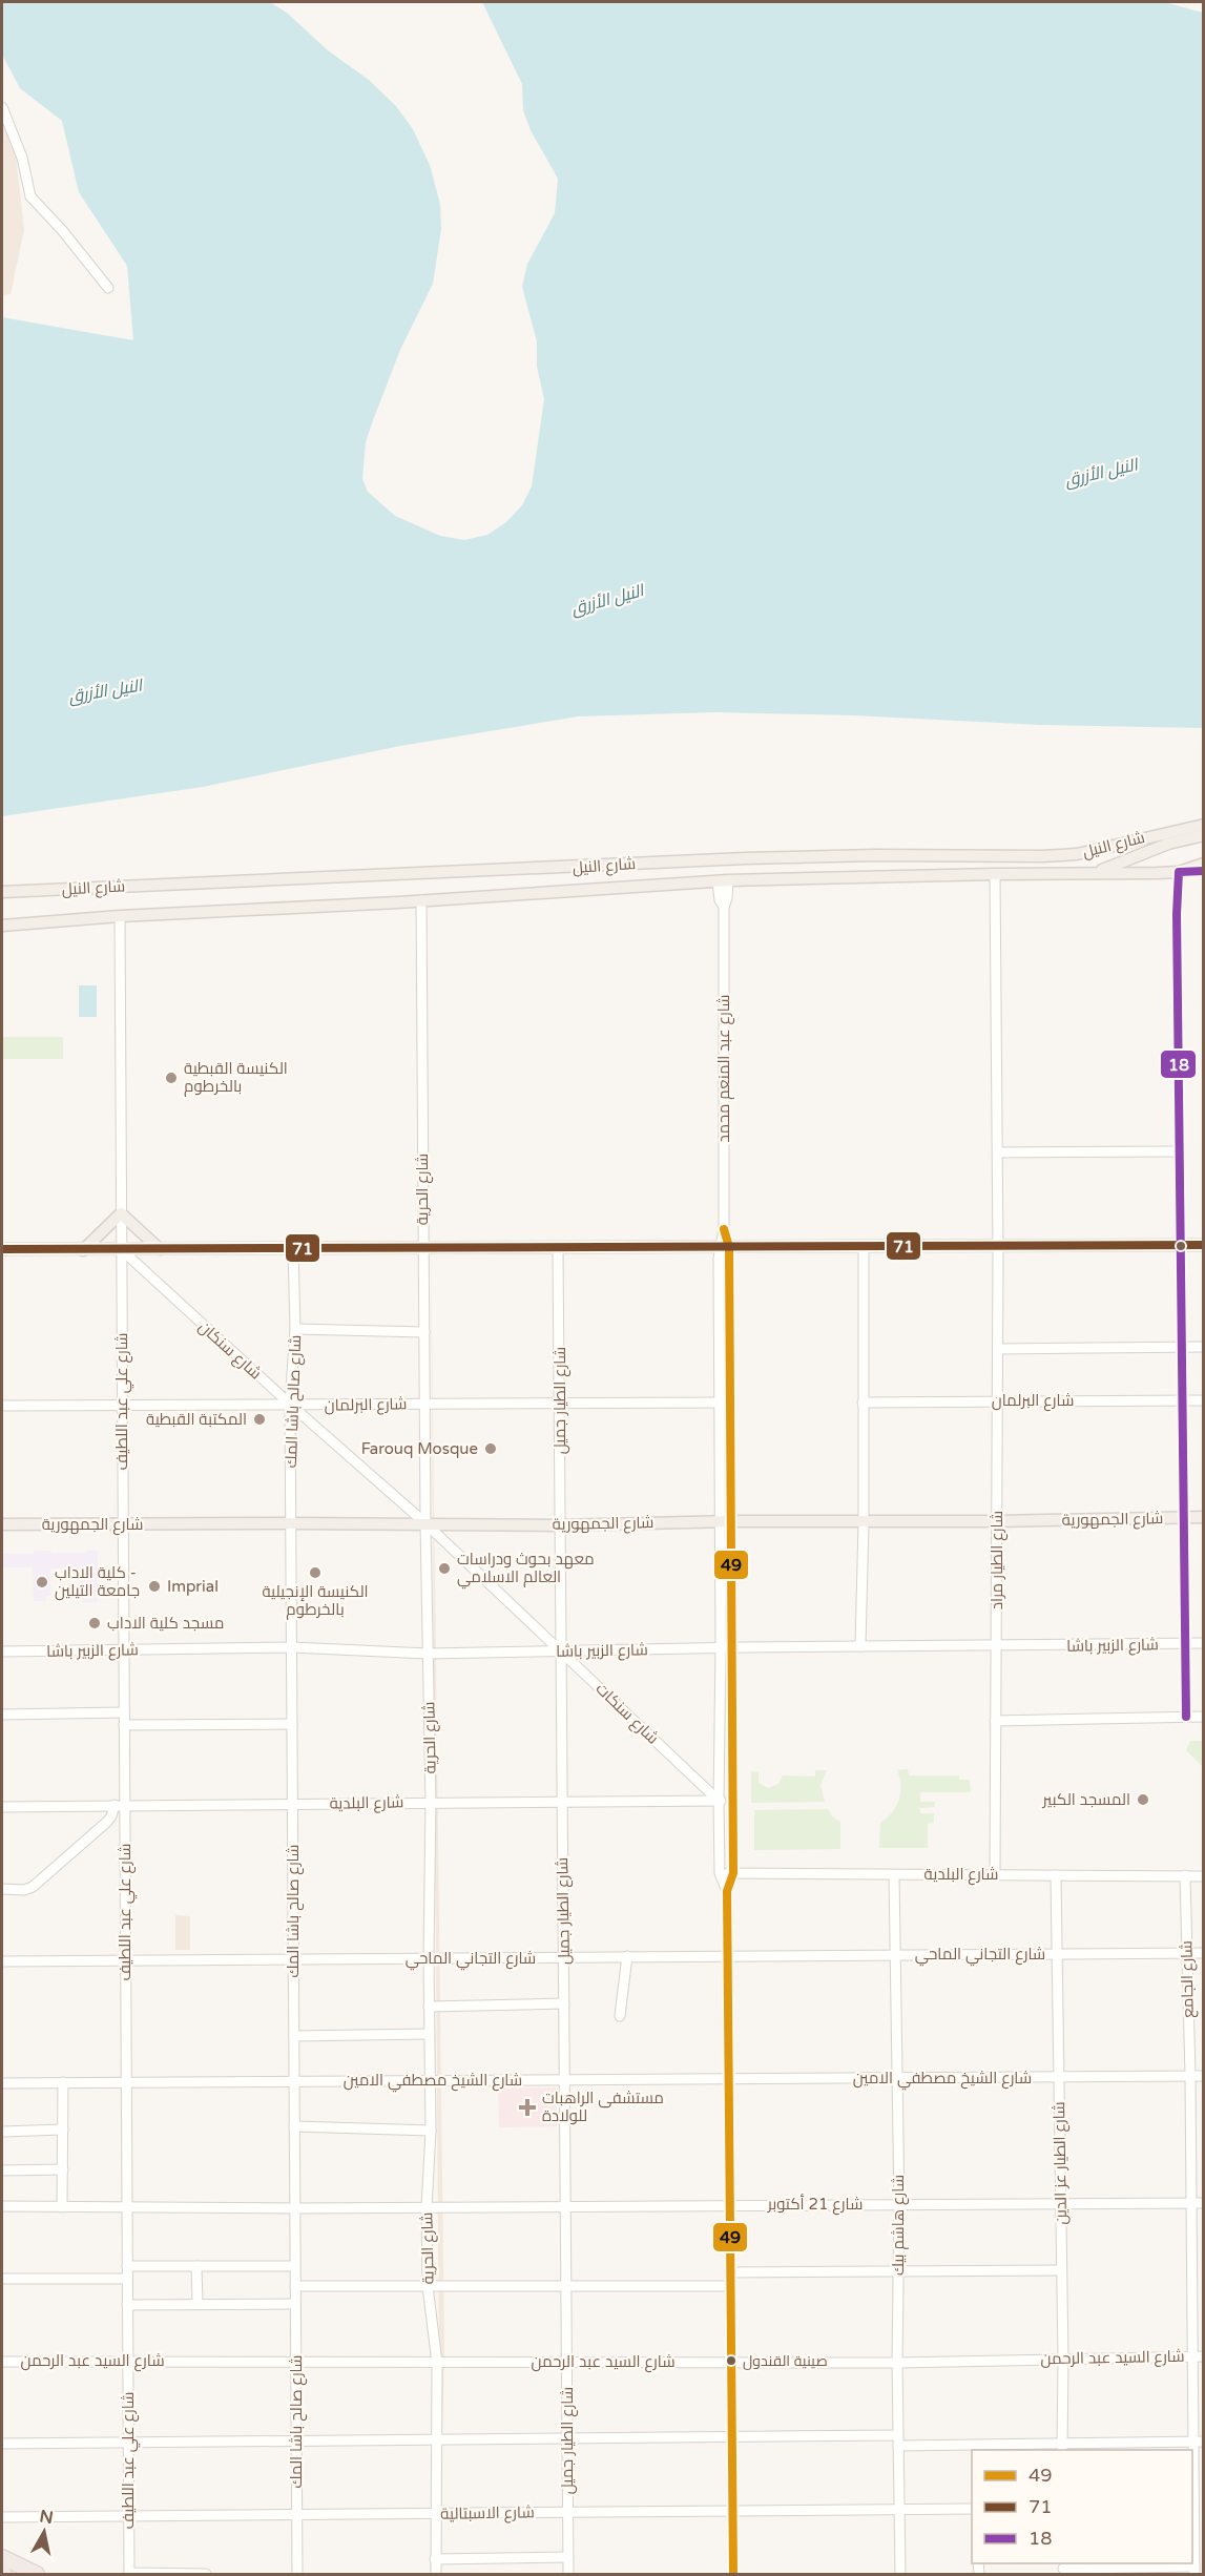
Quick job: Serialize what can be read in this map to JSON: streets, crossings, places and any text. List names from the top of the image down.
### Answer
{
  "streets": {
    "main road": ["شارع النيل", "شارع الجمهورية"],
    "street": [
      "شارع عبد المنعم محمد",
      "شارع الحرية",
      "شارع سنكان",
      "شارع الطيار جميل",
      "شارع البرلمان",
      "شارع علي عبد اللطيف",
      "شارع صالح باشا المك",
      "شارع الطيار مراد",
      "شارع الزبير باشا",
      "شارع سنكات",
      "شارع البلدية",
      "شارع التجاني الماحي",
      "شارع الجامع",
      "شارع الشيخ مصطفي الامين",
      "شارع الطيار عز الدين",
      "شارع 21 أكتوبر",
      "شارع هاشم بيك",
      "شارع السيد عبد الرحمن",
      "شارع الاسبتالية"
    ]
  },
  "crossings": [
    ["شارع النيل", "شارع عبد المنعم محمد"],
    ["شارع النيل", "شارع الحرية"],
    ["شارع النيل", "شارع علي عبد اللطيف"],
    ["شارع النيل", "شارع الطيار مراد"],
    ["شارع عبد المنعم محمد", "شارع البرلمان"],
    ["شارع عبد المنعم محمد", "شارع الجمهورية"],
    ["شارع عبد المنعم محمد", "شارع الزبير باشا"],
    ["شارع عبد المنعم محمد", "شارع سنكات"],
    ["شارع عبد المنعم محمد", "شارع البلدية"],
    ["شارع عبد المنعم محمد", "شارع التجاني الماحي"],
    ["شارع عبد المنعم محمد", "شارع الشيخ مصطفي الامين"],
    ["شارع عبد المنعم محمد", "شارع 21 أكتوبر"],
    ["شارع عبد المنعم محمد", "شارع السيد عبد الرحمن"],
    ["شارع عبد المنعم محمد", "شارع الاسبتالية"],
    ["شارع الحرية", "شارع سنكان"],
    ["شارع الحرية", "شارع البرلمان"],
    ["شارع الحرية", "شارع الجمهورية"],
    ["شارع الحرية", "شارع الزبير باشا"],
    ["شارع الحرية", "شارع سنكات"],
    ["شارع الحرية", "شارع البلدية"],
    ["شارع الحرية", "شارع التجاني الماحي"],
    ["شارع الحرية", "شارع الشيخ مصطفي الامين"],
    ["شارع الحرية", "شارع 21 أكتوبر"],
    ["شارع الحرية", "شارع السيد عبد الرحمن"],
    ["شارع الحرية", "شارع الاسبتالية"],
    ["شارع سنكان", "شارع البرلمان"],
    ["شارع سنكان", "شارع علي عبد اللطيف"],
    ["شارع سنكان", "شارع صالح باشا المك"],
    ["شارع سنكان", "شارع الجمهورية"],
    ["شارع سنكان", "شارع سنكات"],
    ["شارع الطيار جميل", "شارع البرلمان"],
    ["شارع الطيار جميل", "شارع الجمهورية"],
    ["شارع الطيار جميل", "شارع الزبير باشا"],
    ["شارع الطيار جميل", "شارع سنكات"],
    ["شارع الطيار جميل", "شارع البلدية"],
    ["شارع الطيار جميل", "شارع التجاني الماحي"],
    ["شارع الطيار جميل", "شارع الشيخ مصطفي الامين"],
    ["شارع الطيار جميل", "شارع 21 أكتوبر"],
    ["شارع الطيار جميل", "شارع السيد عبد الرحمن"],
    ["شارع الطيار جميل", "شارع الاسبتالية"],
    ["شارع البرلمان", "شارع علي عبد اللطيف"],
    ["شارع البرلمان", "شارع صالح باشا المك"],
    ["شارع البرلمان", "شارع الطيار مراد"],
    ["شارع علي عبد اللطيف", "شارع الجمهورية"],
    ["شارع علي عبد اللطيف", "شارع الزبير باشا"],
    ["شارع علي عبد اللطيف", "شارع البلدية"],
    ["شارع علي عبد اللطيف", "شارع التجاني الماحي"],
    ["شارع علي عبد اللطيف", "شارع الشيخ مصطفي الامين"],
    ["شارع علي عبد اللطيف", "شارع 21 أكتوبر"],
    ["شارع علي عبد اللطيف", "شارع السيد عبد الرحمن"],
    ["شارع علي عبد اللطيف", "شارع الاسبتالية"],
    ["شارع صالح باشا المك", "شارع الجمهورية"],
    ["شارع صالح باشا المك", "شارع الزبير باشا"],
    ["شارع صالح باشا المك", "شارع البلدية"],
    ["شارع صالح باشا المك", "شارع التجاني الماحي"],
    ["شارع صالح باشا المك", "شارع الشيخ مصطفي الامين"],
    ["شارع صالح باشا المك", "شارع 21 أكتوبر"],
    ["شارع صالح باشا المك", "شارع السيد عبد الرحمن"],
    ["شارع صالح باشا المك", "شارع الاسبتالية"],
    ["شارع الجمهورية", "شارع الطيار مراد"],
    ["شارع الجمهورية", "شارع سنكات"],
    ["شارع الطيار مراد", "شارع الزبير باشا"],
    ["شارع الطيار مراد", "شارع البلدية"],
    ["شارع الزبير باشا", "شارع سنكات"],
    ["شارع سنكات", "شارع البلدية"],
    ["شارع البلدية", "شارع الجامع"],
    ["شارع البلدية", "شارع الطيار عز الدين"],
    ["شارع البلدية", "شارع هاشم بيك"],
    ["شارع التجاني الماحي", "شارع الجامع"],
    ["شارع التجاني الماحي", "شارع الطيار عز الدين"],
    ["شارع التجاني الماحي", "شارع هاشم بيك"],
    ["شارع الجامع", "شارع الشيخ مصطفي الامين"],
    ["شارع الجامع", "شارع 21 أكتوبر"],
    ["شارع الجامع", "شارع السيد عبد الرحمن"],
    ["شارع الشيخ مصطفي الامين", "شارع الطيار عز الدين"],
    ["شارع الشيخ مصطفي الامين", "شارع هاشم بيك"],
    ["شارع الطيار عز الدين", "شارع 21 أكتوبر"],
    ["شارع الطيار عز الدين", "شارع السيد عبد الرحمن"],
    ["شارع 21 أكتوبر", "شارع هاشم بيك"],
    ["شارع هاشم بيك", "شارع السيد عبد الرحمن"],
    ["شارع هاشم بيك", "شارع الاسبتالية"]
  ],
  "water": ["النيل الأزرق"],
  "places": {
    "other": [
      "الكنيسة القبطية بالخرطوم",
      "المكتبة القبطية",
      "Farouq Mosque",
      "معهد بحوث ودراسات العالم الاسلامي",
      "الكنيسة الإنجيلية بالخرطوم",
      "كلية الاداب - جامعة التيلين",
      "Imprial",
      "مسجد كلية الاداب",
      "المسجد الكبير",
      "صينية القندول"
    ],
    "health": ["مستشفى الراهبات للولادة"]
  },
  "lines": ["transit line 18", "transit line 49", "transit line 71"],
  "legend": ["49", "71", "18"],
  "north": "top"
}
